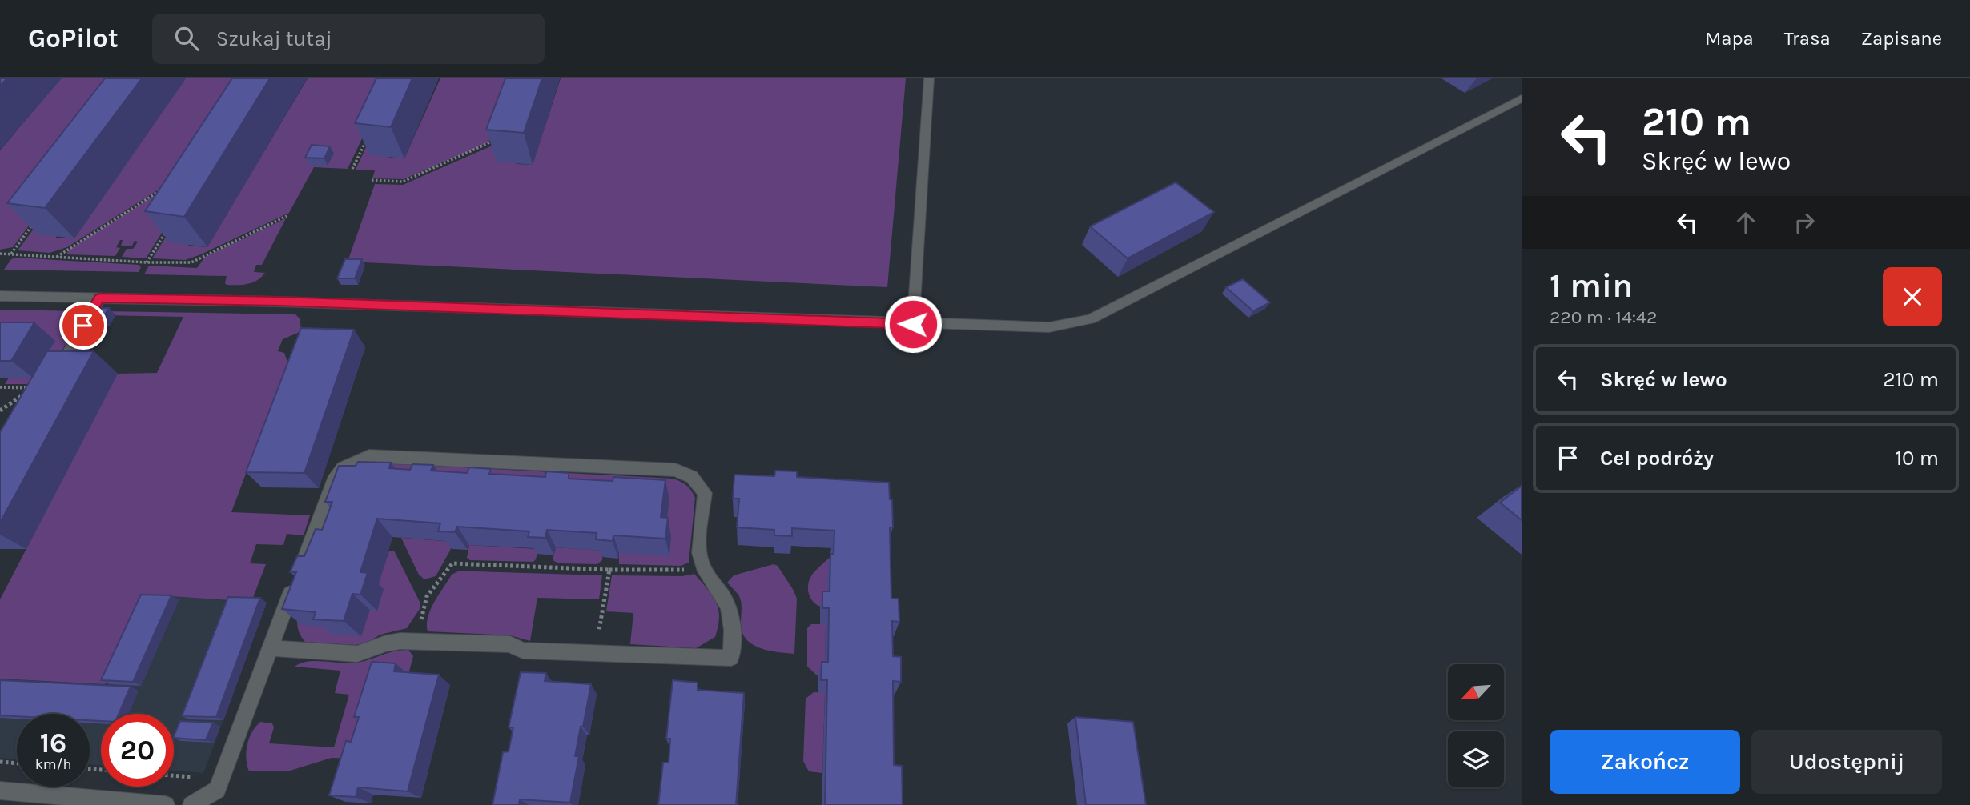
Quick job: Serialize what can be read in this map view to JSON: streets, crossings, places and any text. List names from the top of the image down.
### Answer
{
  "north": "bottom left",
  "page": {
    "header": "GoPilot",
    "search": "Szukaj tutaj",
    "nav": ["Mapa", "Trasa", "Zapisane"],
    "turn": ["210 m", "Skręć w lewo"],
    "heading": ["1 min", "220 m · 14:42"],
    "list": [
      {
        "name": "Skręć w lewo",
        "value": "210 m"
      },
      {
        "name": "Cel podróży",
        "value": "10 m"
      }
    ],
    "speed": "16 km/h",
    "limit": "20",
    "buttons": ["Zakończ", "Udostępnij"]
  }
}
